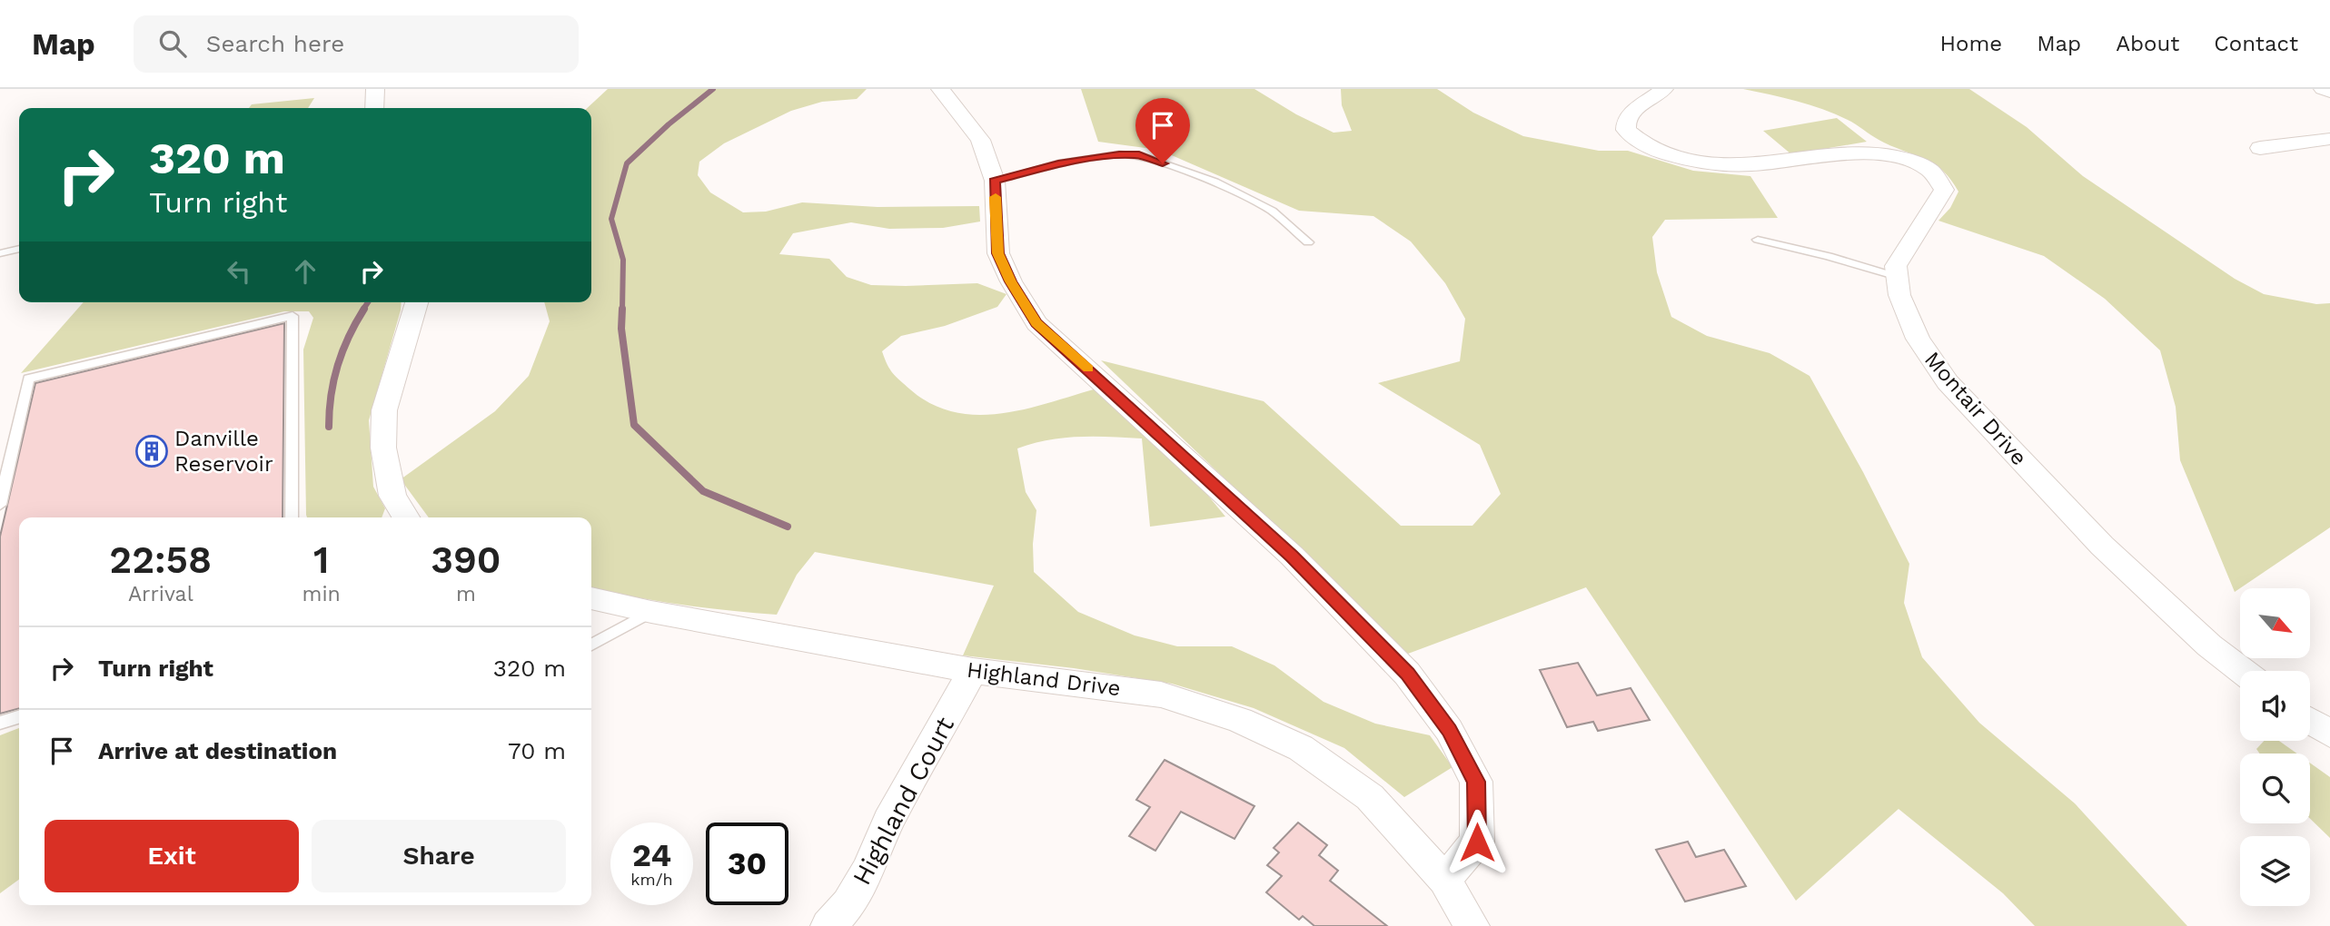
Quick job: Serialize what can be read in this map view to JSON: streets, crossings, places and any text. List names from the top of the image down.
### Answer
{
  "streets": {
    "street": ["Montair Drive", "Highland Drive", "Highland Court"]
  },
  "crossings": [
    ["Highland Drive", "Highland Court"]
  ],
  "places": {
    "building": ["Danville Reservoir"]
  },
  "north": "bottom right",
  "page": {
    "header": "Map",
    "search": "Search here",
    "nav": [
      "Home",
      "Map",
      "About",
      "Contact"
    ],
    "turn": ["320 m", "Turn right"],
    "eta": [
      "22:58",
      "Arrival",
      "1",
      "min",
      "390",
      "m"
    ],
    "list": [
      {
        "name": "Turn right",
        "value": "320 m"
      },
      {
        "name": "Arrive at destination",
        "value": "70 m"
      }
    ],
    "buttons": ["Exit", "Share"],
    "speed": "24 km/h",
    "limit": "30"
  }
}
